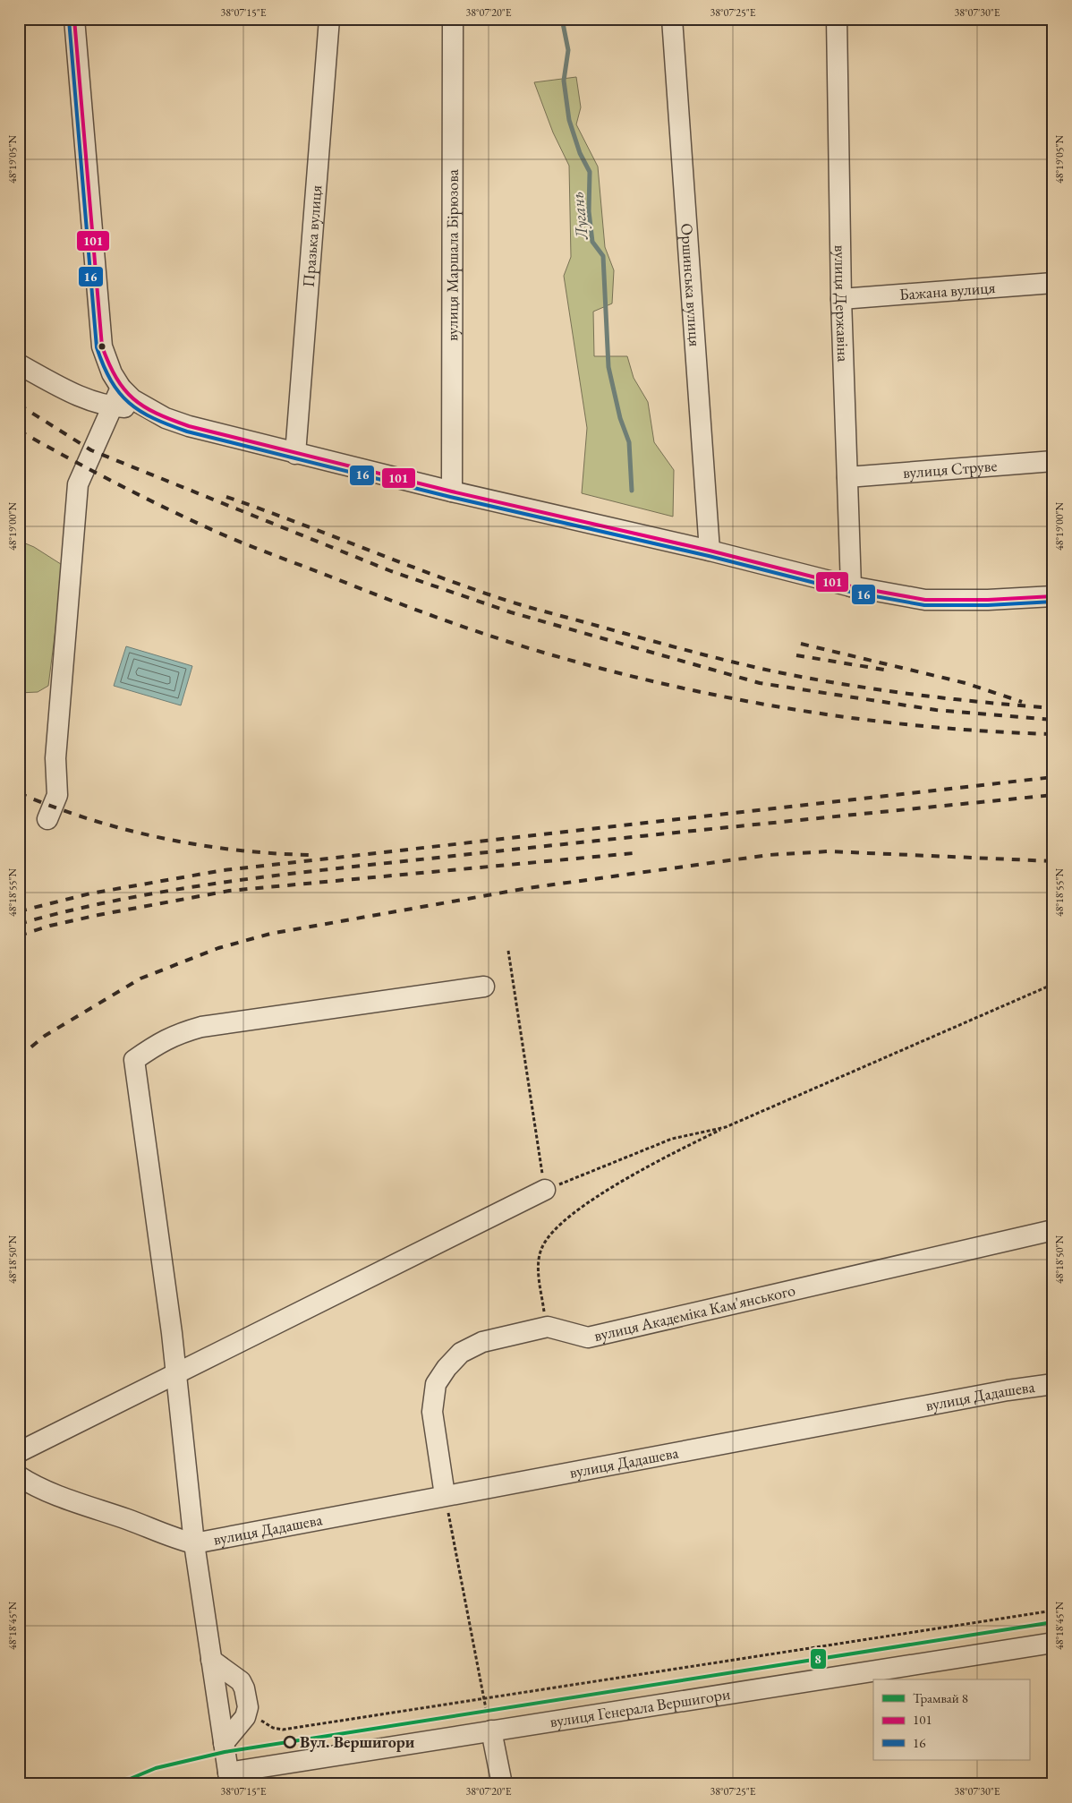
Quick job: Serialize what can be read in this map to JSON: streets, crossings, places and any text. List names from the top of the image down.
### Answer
{
  "streets": {
    "street": [
      "Празька вулиця",
      "вулиця Маршала Бірюзова",
      "Оршинська вулиця",
      "Бажана вулиця",
      "вулиця Державіна",
      "вулиця Струве",
      "вулиця Академіка Кам'янського",
      "вулиця Дадашева",
      "вулиця Генерала Вершигори"
    ]
  },
  "crossings": [
    ["Бажана вулиця", "вулиця Державіна"],
    ["вулиця Державіна", "вулиця Струве"],
    ["вулиця Академіка Кам'янського", "вулиця Дадашева"]
  ],
  "water": ["Лугань"],
  "places": ["Вул. Вершигори"],
  "lines": ["transit line 101", "transit line 16", "tram line 8"],
  "legend": ["Трамвай 8", "101", "16"],
  "coordinates": [
    "38°07'15\"E",
    "38°07'20\"E",
    "38°07'25\"E",
    "38°07'30\"E",
    "48°19'05\"N",
    "48°19'00\"N",
    "48°18'55\"N",
    "48°18'50\"N",
    "48°18'45\"N"
  ]
}
